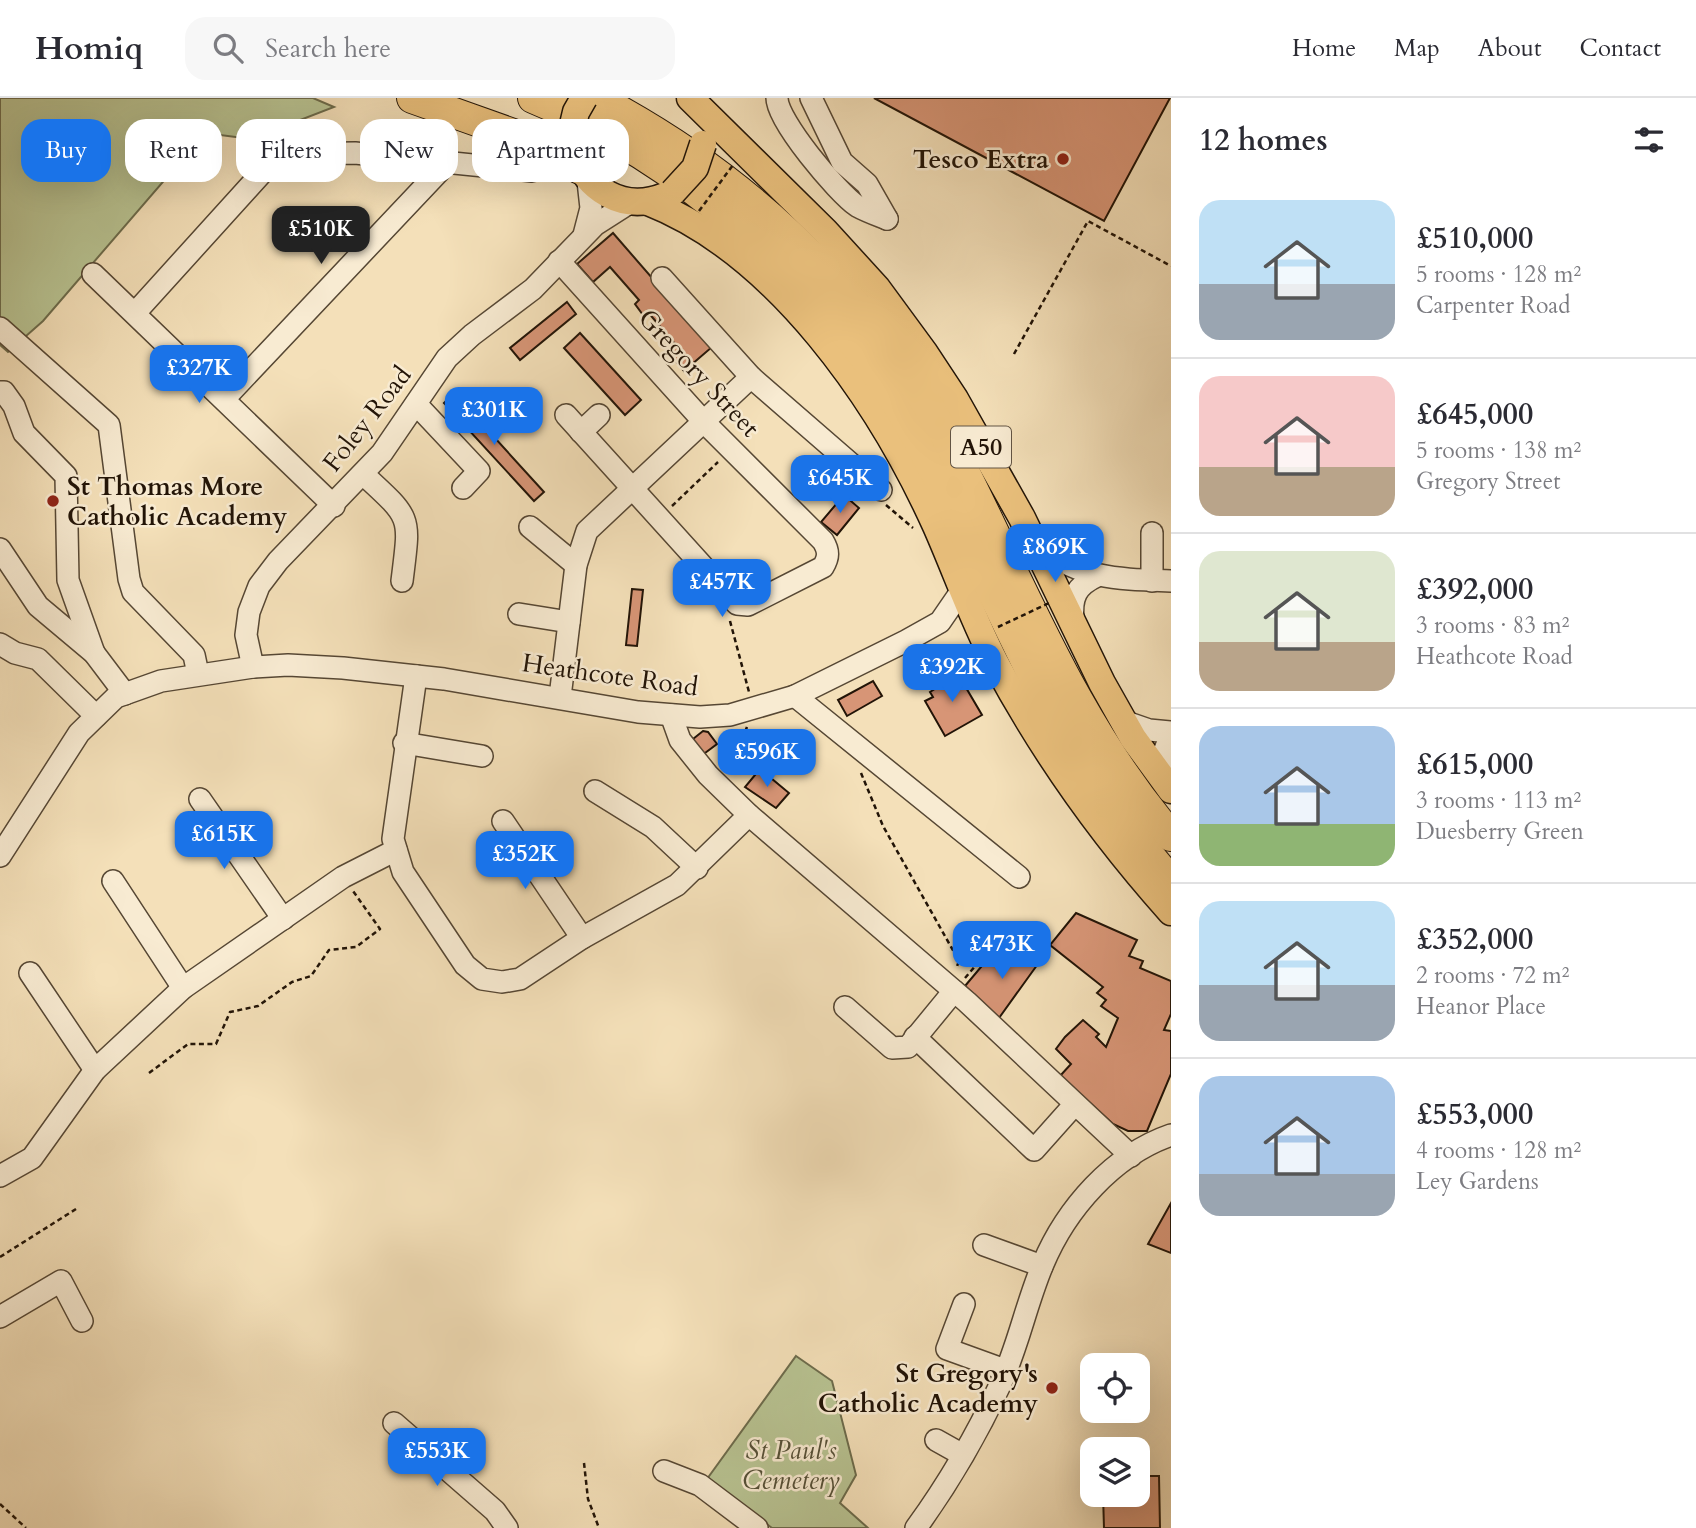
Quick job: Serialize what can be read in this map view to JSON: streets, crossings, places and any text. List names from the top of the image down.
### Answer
{
  "streets": {
    "highway": ["A50"],
    "street": ["Gregory Street", "Foley Road", "Heathcote Road"]
  },
  "crossings": [
    ["Gregory Street", "Foley Road"],
    ["Foley Road", "Heathcote Road"]
  ],
  "parks": ["St Paul's Cemetery"],
  "places": ["Tesco Extra", "St Thomas More Catholic Academy", "St Gregory's Catholic Academy"],
  "page": {
    "header": "Homiq",
    "search": "Search here",
    "nav": [
      "Home",
      "Map",
      "About",
      "Contact"
    ],
    "heading": "12 homes",
    "chip": [
      "Buy",
      "Rent",
      "Filters",
      "New",
      "Apartment"
    ],
    "list": [
      {
        "name": "£510,000",
        "note": "5 rooms · 128 m² · Carpenter Road"
      },
      {
        "name": "£645,000",
        "note": "5 rooms · 138 m² · Gregory Street"
      },
      {
        "name": "£392,000",
        "note": "3 rooms · 83 m² · Heathcote Road"
      },
      {
        "name": "£615,000",
        "note": "3 rooms · 113 m² · Duesberry Green"
      },
      {
        "name": "£352,000",
        "note": "2 rooms · 72 m² · Heanor Place"
      },
      {
        "name": "£553,000",
        "note": "4 rooms · 128 m² · Ley Gardens"
      }
    ],
    "price": [
      "£510K",
      "£327K",
      "£301K",
      "£645K",
      "£869K",
      "£457K",
      "£392K",
      "£596K",
      "£615K",
      "£352K",
      "£473K",
      "£553K"
    ]
  }
}
